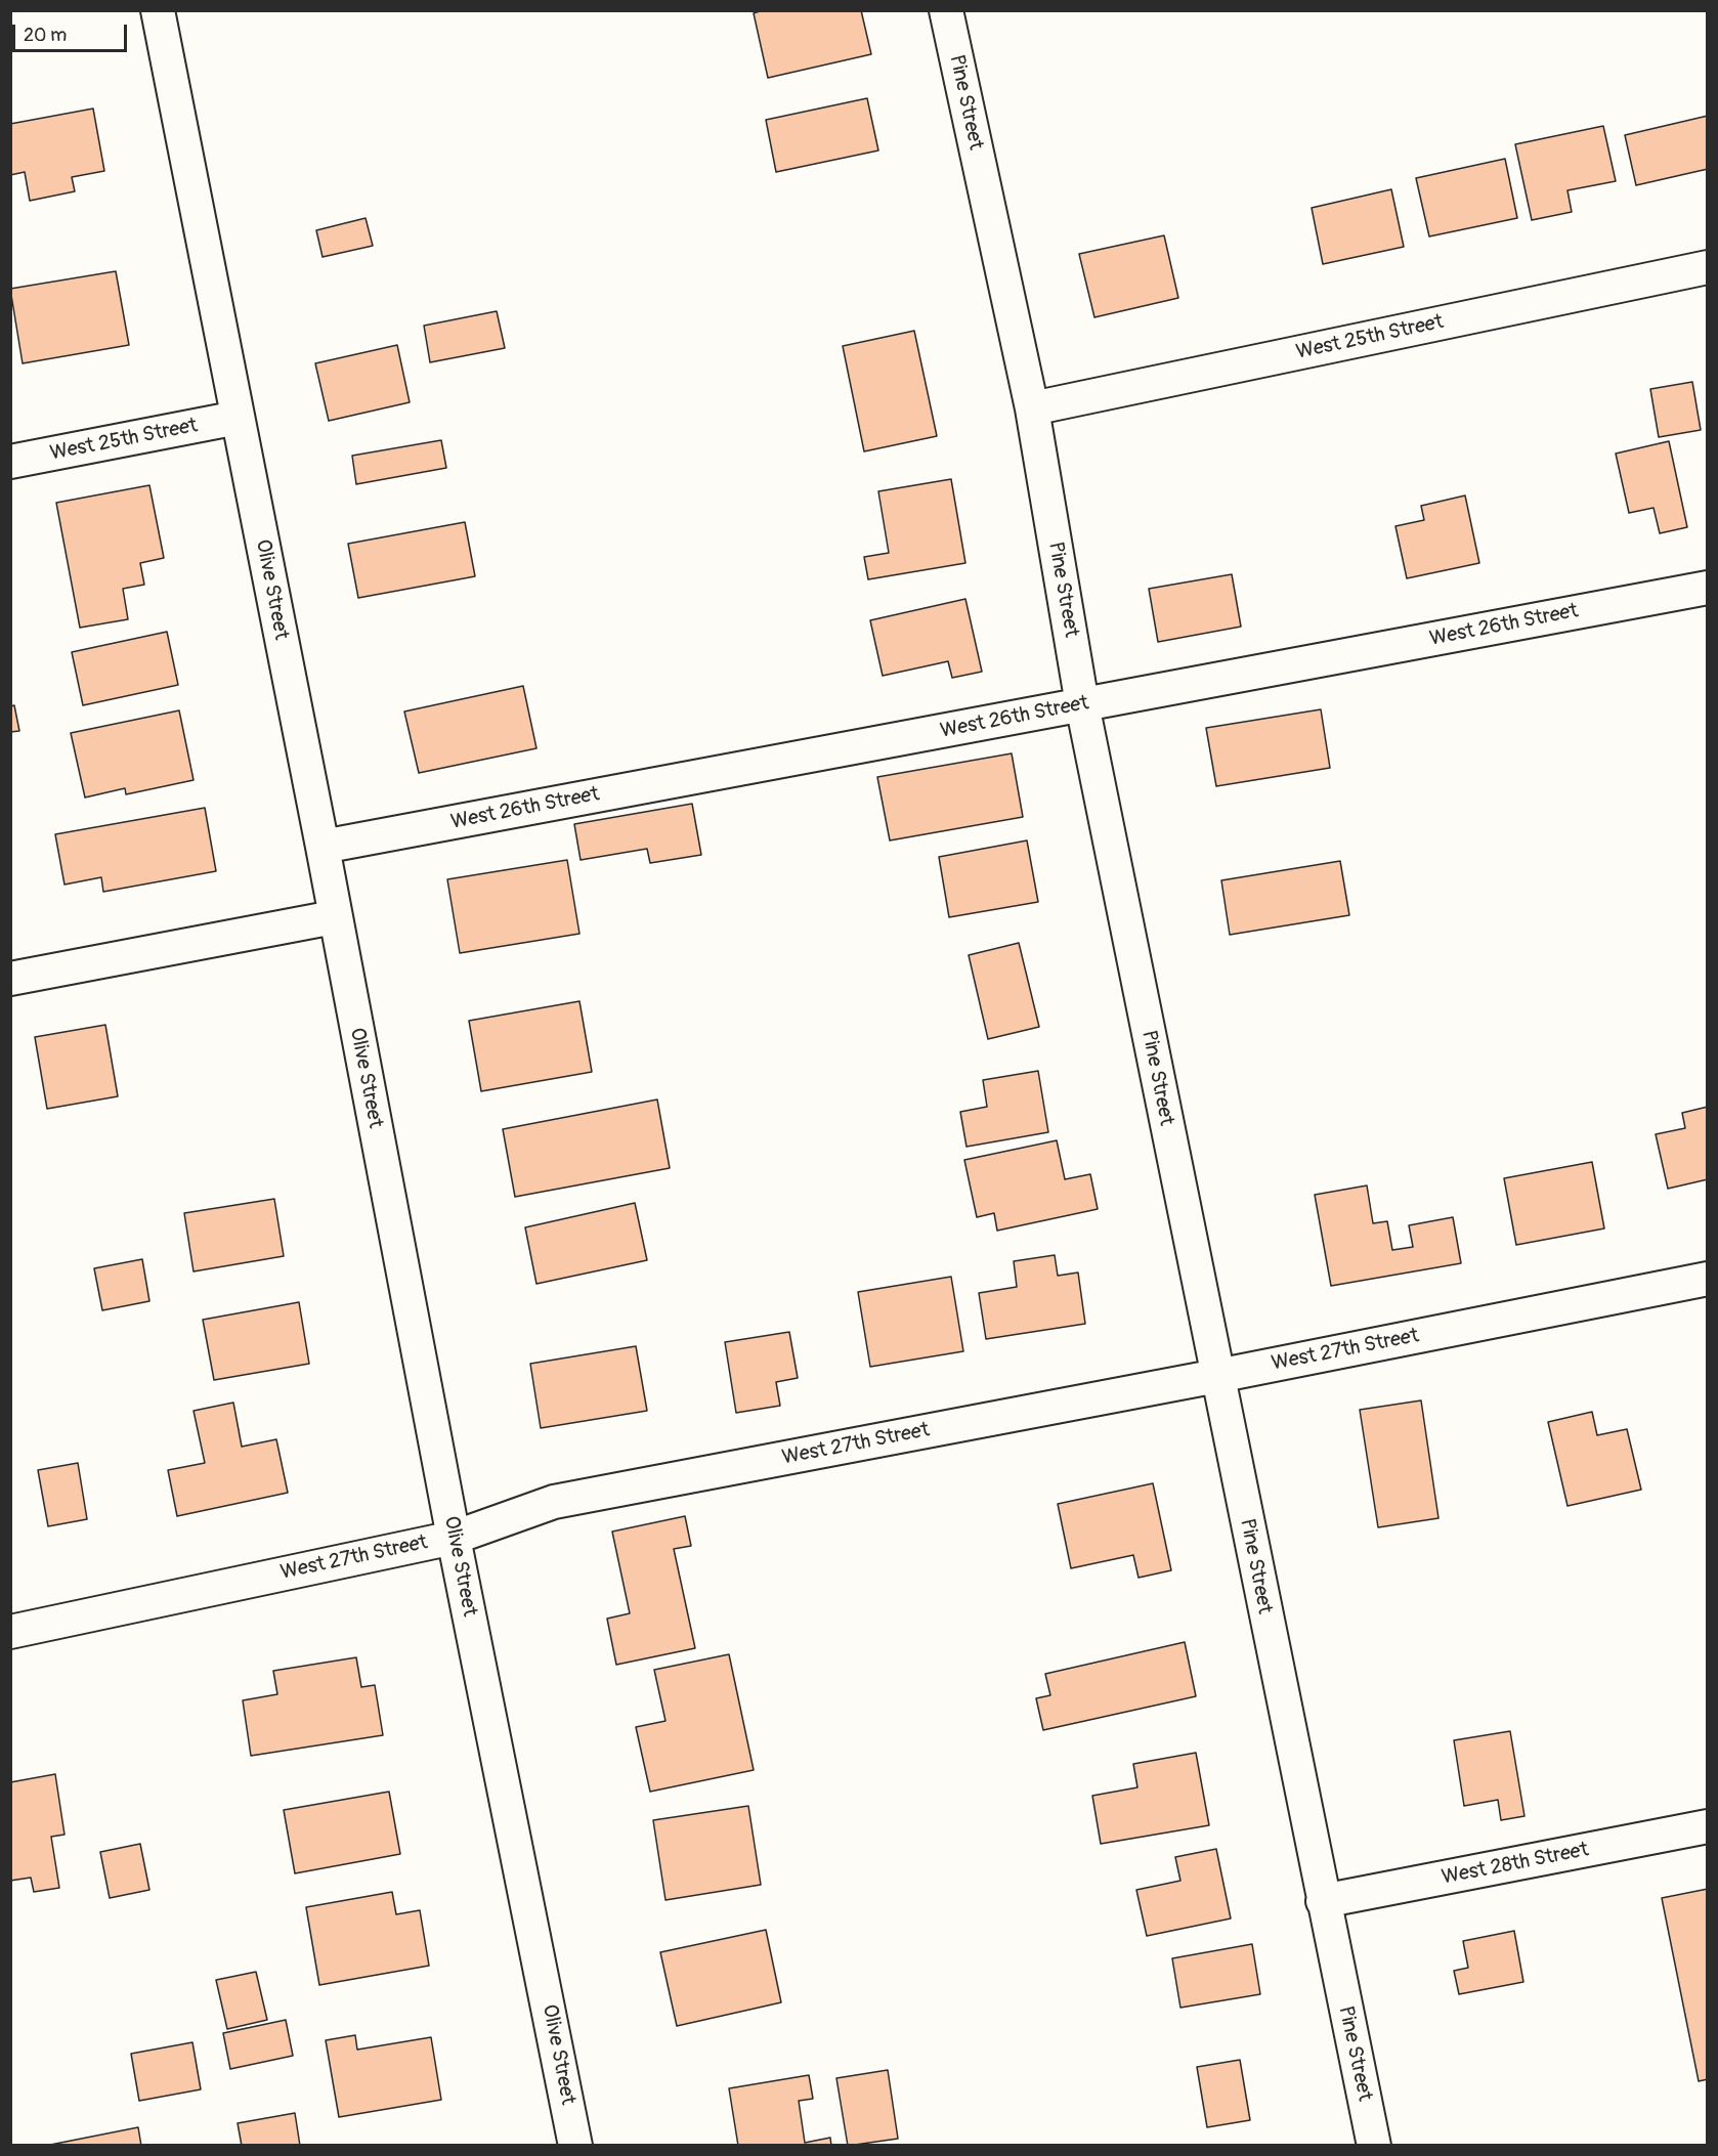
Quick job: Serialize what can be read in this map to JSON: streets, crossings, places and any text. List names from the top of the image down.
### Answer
{
  "streets": {
    "street": [
      "Pine Street",
      "West 25th Street",
      "Olive Street",
      "West 26th Street",
      "West 27th Street",
      "West 28th Street"
    ]
  },
  "crossings": [
    ["Pine Street", "West 25th Street"],
    ["Pine Street", "West 26th Street"],
    ["Pine Street", "West 27th Street"],
    ["Pine Street", "West 28th Street"],
    ["West 25th Street", "Olive Street"],
    ["Olive Street", "West 26th Street"],
    ["Olive Street", "West 27th Street"]
  ],
  "scale_bar": "20 m"
}
